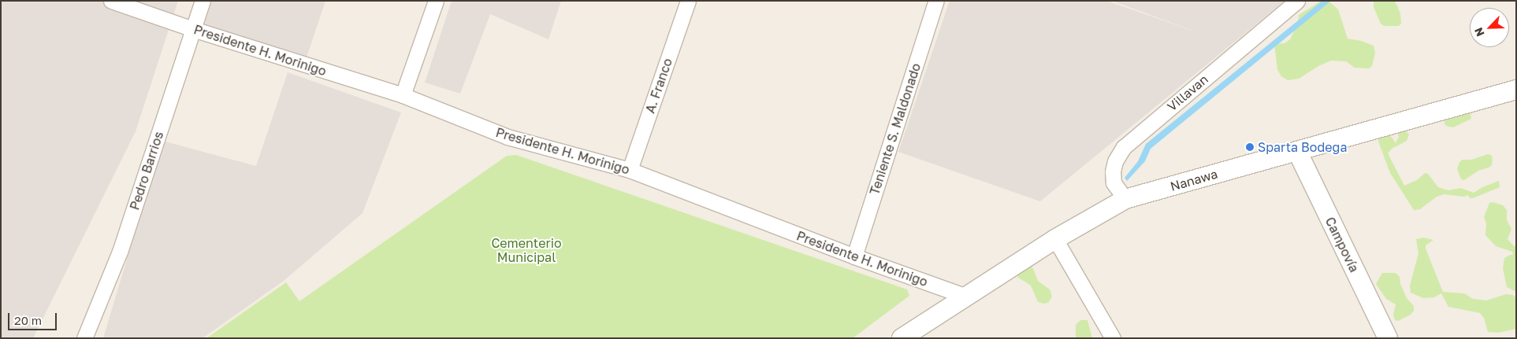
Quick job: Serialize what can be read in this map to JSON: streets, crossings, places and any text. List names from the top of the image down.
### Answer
{
  "streets": {
    "street": [
      "Presidente H. Morinigo",
      "A. Franco",
      "Villavan",
      "Teniente S. Maldonado",
      "Pedro Barrios",
      "Nanawa",
      "Campovía"
    ]
  },
  "crossings": [
    ["Presidente H. Morinigo", "A. Franco"],
    ["Presidente H. Morinigo", "Teniente S. Maldonado"],
    ["Presidente H. Morinigo", "Pedro Barrios"],
    ["Presidente H. Morinigo", "Nanawa"],
    ["Villavan", "Nanawa"],
    ["Nanawa", "Campovía"]
  ],
  "parks": ["Cementerio Municipal"],
  "places": ["Sparta Bodega"],
  "scale_bar": "20 m",
  "north": "bottom left"
}
